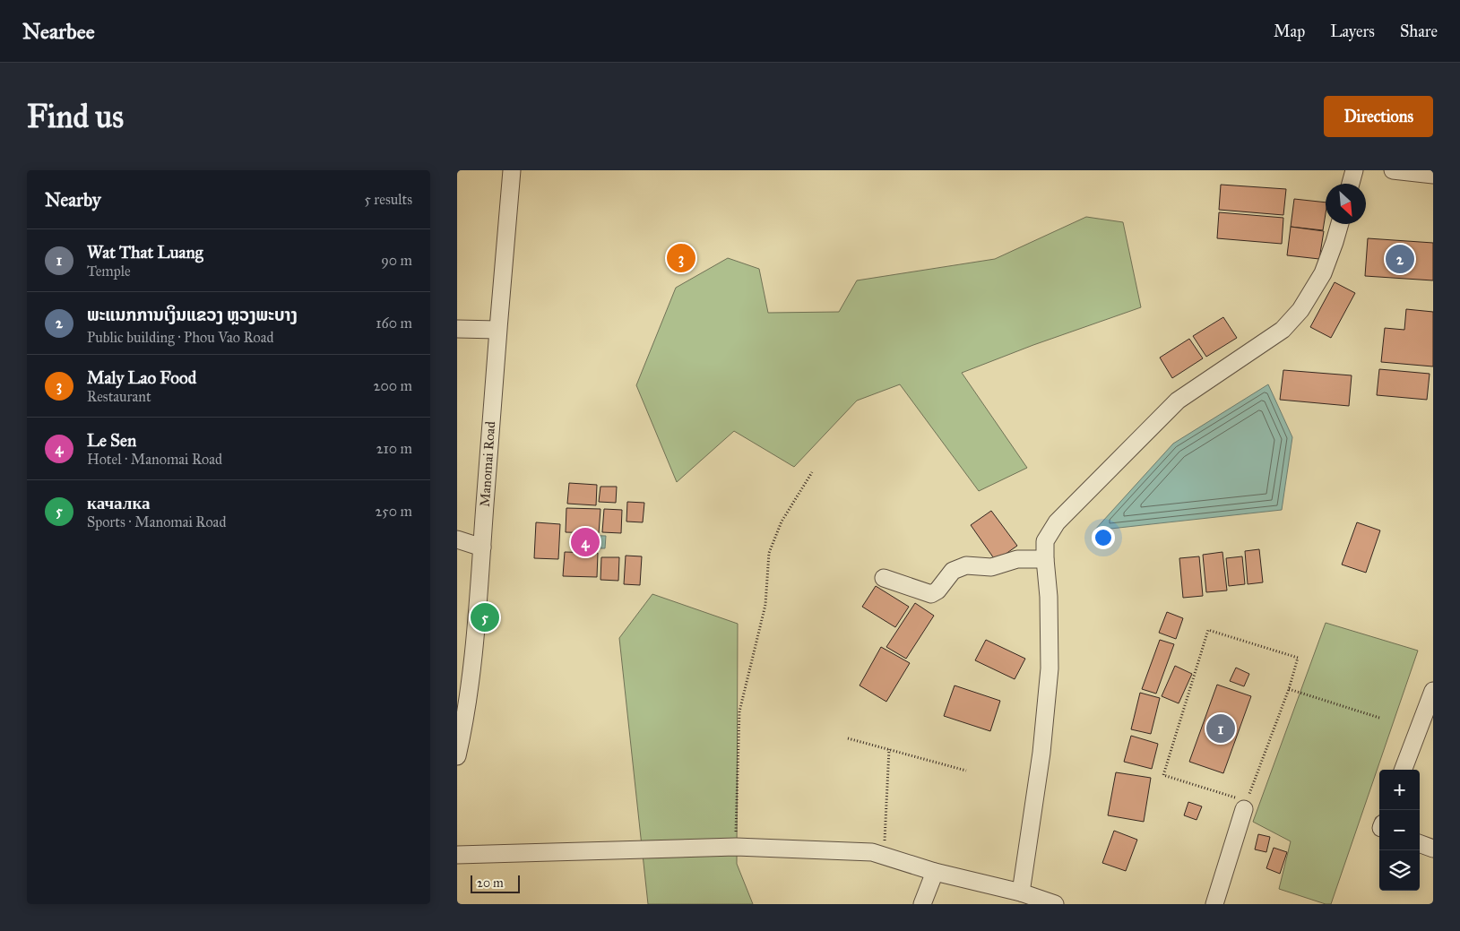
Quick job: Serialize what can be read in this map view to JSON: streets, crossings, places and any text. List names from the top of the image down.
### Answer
{
  "streets": {
    "street": ["Manomai Road"]
  },
  "scale_bar": "20 m",
  "north": "bottom right",
  "page": {
    "header": "Nearbee",
    "nav": ["Map", "Layers", "Share"],
    "buttons": "Directions",
    "title": "Find us",
    "heading": ["Nearby", "5 results"],
    "list": [
      {
        "mark": "1",
        "name": "Wat That Luang",
        "note": "Temple",
        "value": "90 m"
      },
      {
        "mark": "2",
        "name": "ພະແນກການເງິນແຂວງ ຫຼວງພະບາງ",
        "note": "Public building · Phou Vao Road",
        "value": "160 m"
      },
      {
        "mark": "3",
        "name": "Maly Lao Food",
        "note": "Restaurant",
        "value": "200 m"
      },
      {
        "mark": "4",
        "name": "Le Sen",
        "note": "Hotel · Manomai Road",
        "value": "210 m"
      },
      {
        "mark": "5",
        "name": "качалка",
        "note": "Sports · Manomai Road",
        "value": "250 m"
      }
    ],
    "pins": [
      "3",
      "2",
      "4",
      "5",
      "1"
    ],
    "map_buttons": ["+", "−"],
    "scale": "20 m"
  }
}
